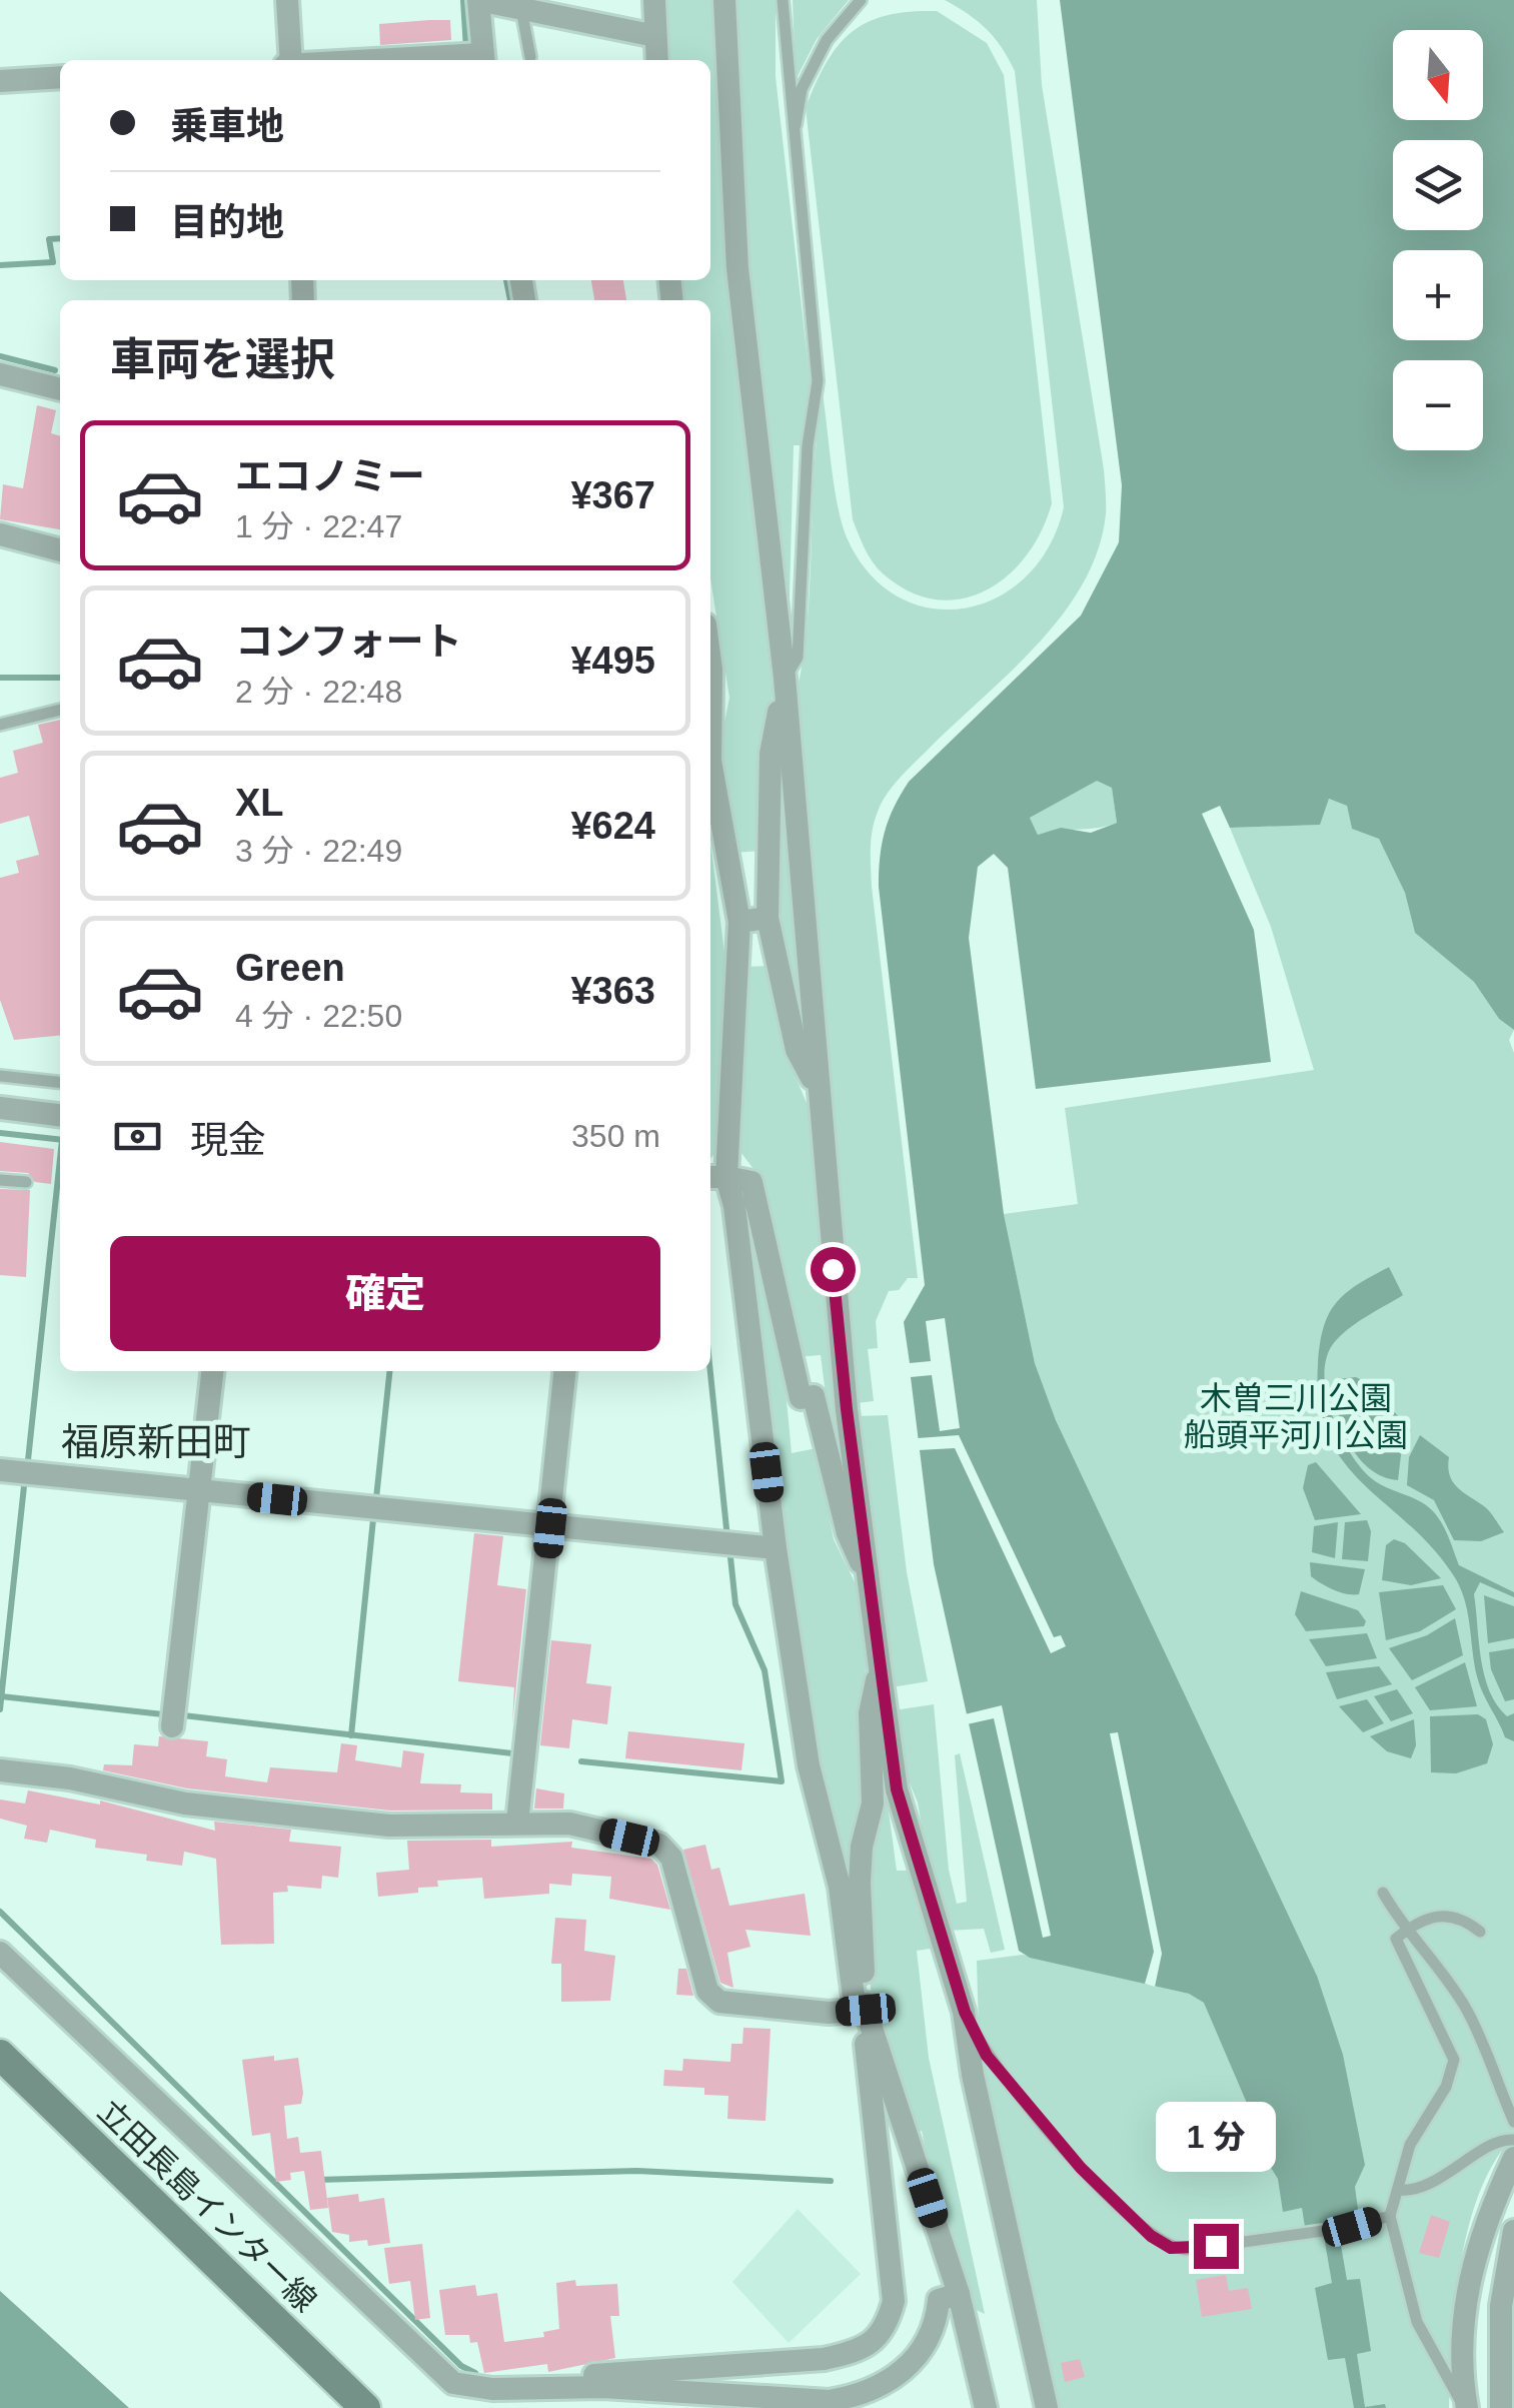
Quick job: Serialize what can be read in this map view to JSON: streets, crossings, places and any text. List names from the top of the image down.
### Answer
{
  "streets": {
    "main road": ["立田長島インター線"]
  },
  "districts": ["福原新田町"],
  "parks": ["木曽三川公園 船頭平河川公園"],
  "north": "bottom",
  "page": {
    "map_buttons": ["+", "−"],
    "banner": ["乗車地", "目的地"],
    "heading": "車両を選択",
    "list": [
      {
        "name": "エコノミー",
        "note": "1 分 · 22:47",
        "value": "¥367"
      },
      {
        "name": "コンフォート",
        "note": "2 分 · 22:48",
        "value": "¥495"
      },
      {
        "name": "XL",
        "note": "3 分 · 22:49",
        "value": "¥624"
      },
      {
        "name": "Green",
        "note": "4 分 · 22:50",
        "value": "¥363"
      }
    ],
    "pay": ["現金", "350 m"],
    "buttons": "確定",
    "bubble": "1 分"
  }
}
